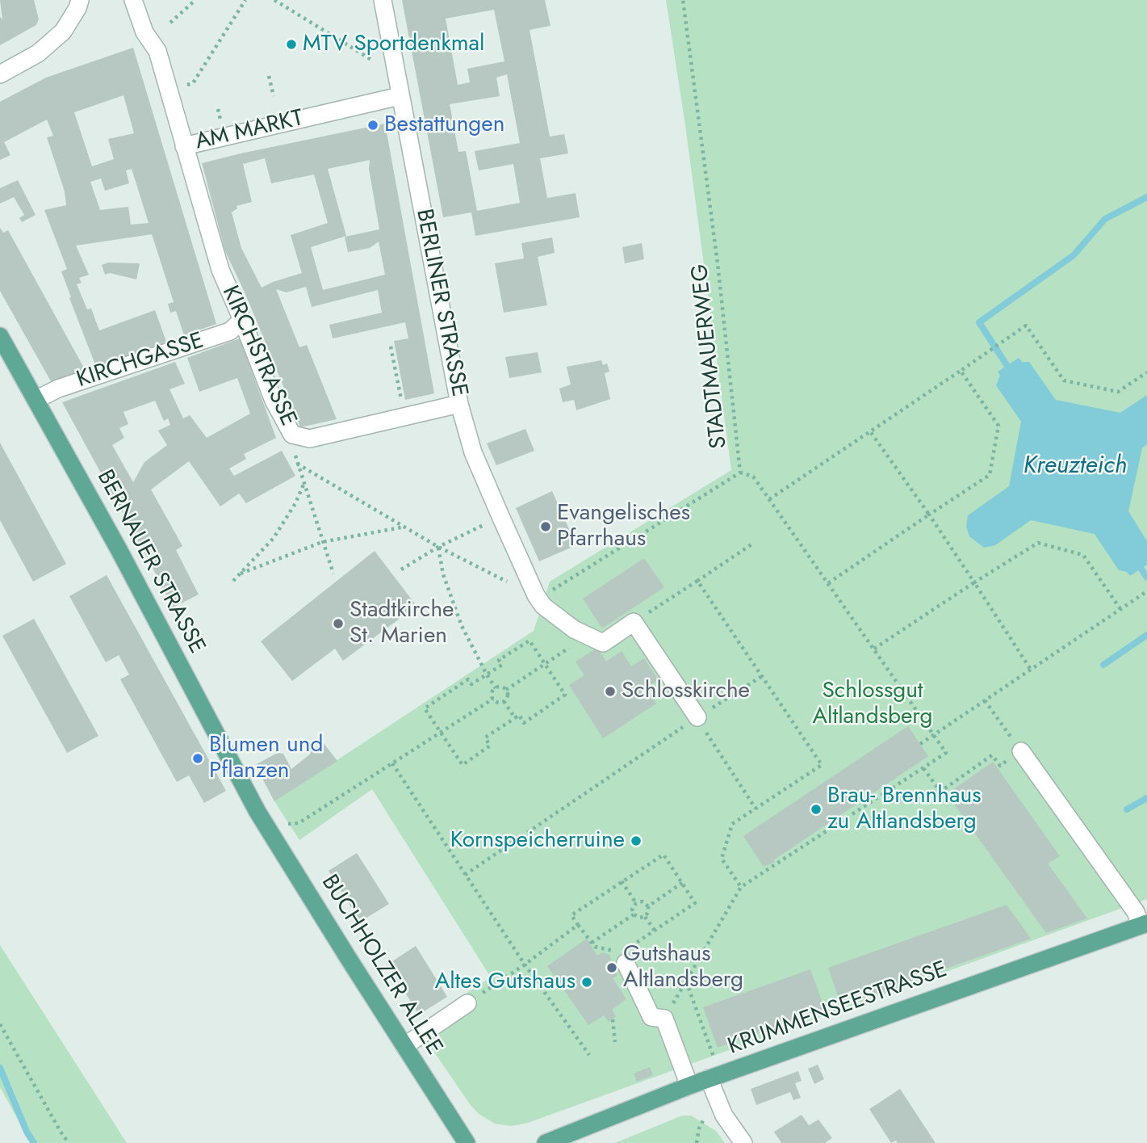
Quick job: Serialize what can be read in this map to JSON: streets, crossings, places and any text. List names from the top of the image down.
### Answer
{
  "streets": {
    "main road": ["BERNAUER STRASSE", "BUCHHOLZER ALLEE", "KRUMMENSEESTRASSE"],
    "street": [
      "AM MARKT",
      "BERLINER STRASSE",
      "KIRCHSTRASSE",
      "KIRCHGASSE"
    ],
    "path": ["STADTMAUERWEG"]
  },
  "crossings": [
    ["AM MARKT", "BERLINER STRASSE"],
    ["AM MARKT", "KIRCHSTRASSE"],
    ["BERLINER STRASSE", "KIRCHSTRASSE"],
    ["BERLINER STRASSE", "STADTMAUERWEG"],
    ["KIRCHSTRASSE", "KIRCHGASSE"],
    ["KIRCHGASSE", "BERNAUER STRASSE"],
    ["BERNAUER STRASSE", "BUCHHOLZER ALLEE"]
  ],
  "water": ["Kreuzteich"],
  "parks": ["Schlossgut Altlandsberg"],
  "places": [
    "MTV Sportdenkmal",
    "Bestattungen",
    "Evangelisches Pfarrhaus",
    "Stadtkirche St. Marien",
    "Schlosskirche",
    "Blumen und Pflanzen",
    "Brau- Brennhaus zu Altlandsberg",
    "Kornspeicherruine",
    "Gutshaus Altlandsberg",
    "Altes Gutshaus"
  ]
}
